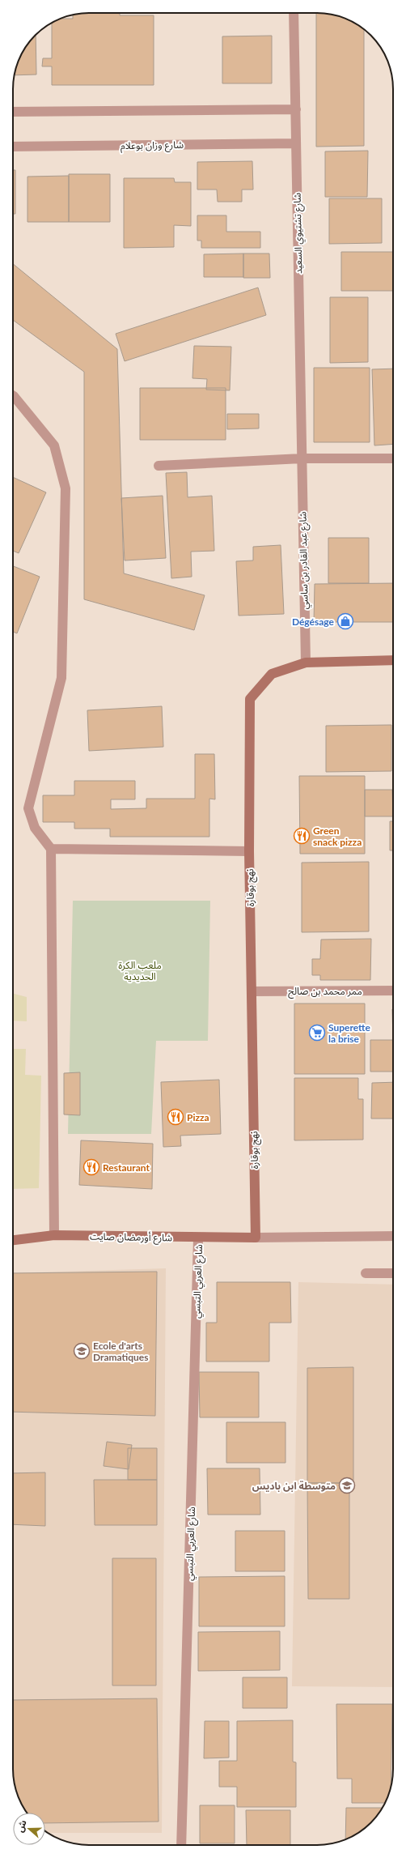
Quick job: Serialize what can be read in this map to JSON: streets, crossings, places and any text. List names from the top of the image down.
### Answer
{
  "streets": {
    "main road": ["نهج بوقارة", "شارع أورمضان صايت"],
    "street": [
      "شارع وزان بوعلام",
      "شارع تشتيوي السعيد",
      "شارع عبد القادر بن ساسي",
      "ممر محمد بن صالح",
      "شارع العربي التبسي"
    ]
  },
  "crossings": [
    ["شارع وزان بوعلام", "شارع تشتيوي السعيد"],
    ["شارع تشتيوي السعيد", "شارع عبد القادر بن ساسي"],
    ["شارع عبد القادر بن ساسي", "نهج بوقارة"],
    ["نهج بوقارة", "ممر محمد بن صالح"],
    ["نهج بوقارة", "شارع أورمضان صايت"],
    ["شارع أورمضان صايت", "شارع العربي التبسي"]
  ],
  "parks": ["ملعب الكرة الحديدية"],
  "places": {
    "shop": ["Dégésage"],
    "restaurant": ["Green snack pizza", "Pizza", "Restaurant"],
    "supermarket": ["Superette la brise"],
    "school or university": ["Ecole d'arts Dramatiques", "متوسطة ابن باديس"]
  },
  "north": "left"
}
